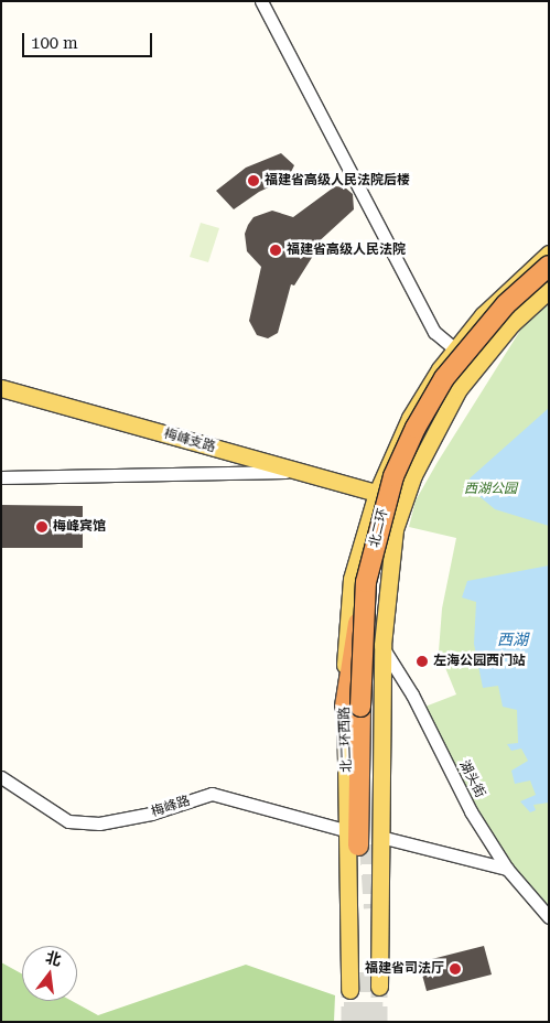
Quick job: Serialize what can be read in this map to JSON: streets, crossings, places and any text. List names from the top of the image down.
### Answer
{
  "streets": {
    "highway": ["北二环"],
    "main road": ["梅峰支路", "北二环西路"],
    "street": ["湖头街", "梅峰路"]
  },
  "crossings": [
    ["梅峰支路", "北二环西路"],
    ["北二环", "北二环西路"],
    ["北二环", "梅峰路"],
    ["湖头街", "梅峰路"]
  ],
  "water": ["西湖"],
  "parks": ["西湖公园"],
  "places": [
    "福建省高级人民法院后楼",
    "福建省高级人民法院",
    "梅峰宾馆",
    "左海公园西门站",
    "福建省司法厅"
  ],
  "scale_bar": "100 m",
  "north": "top"
}
